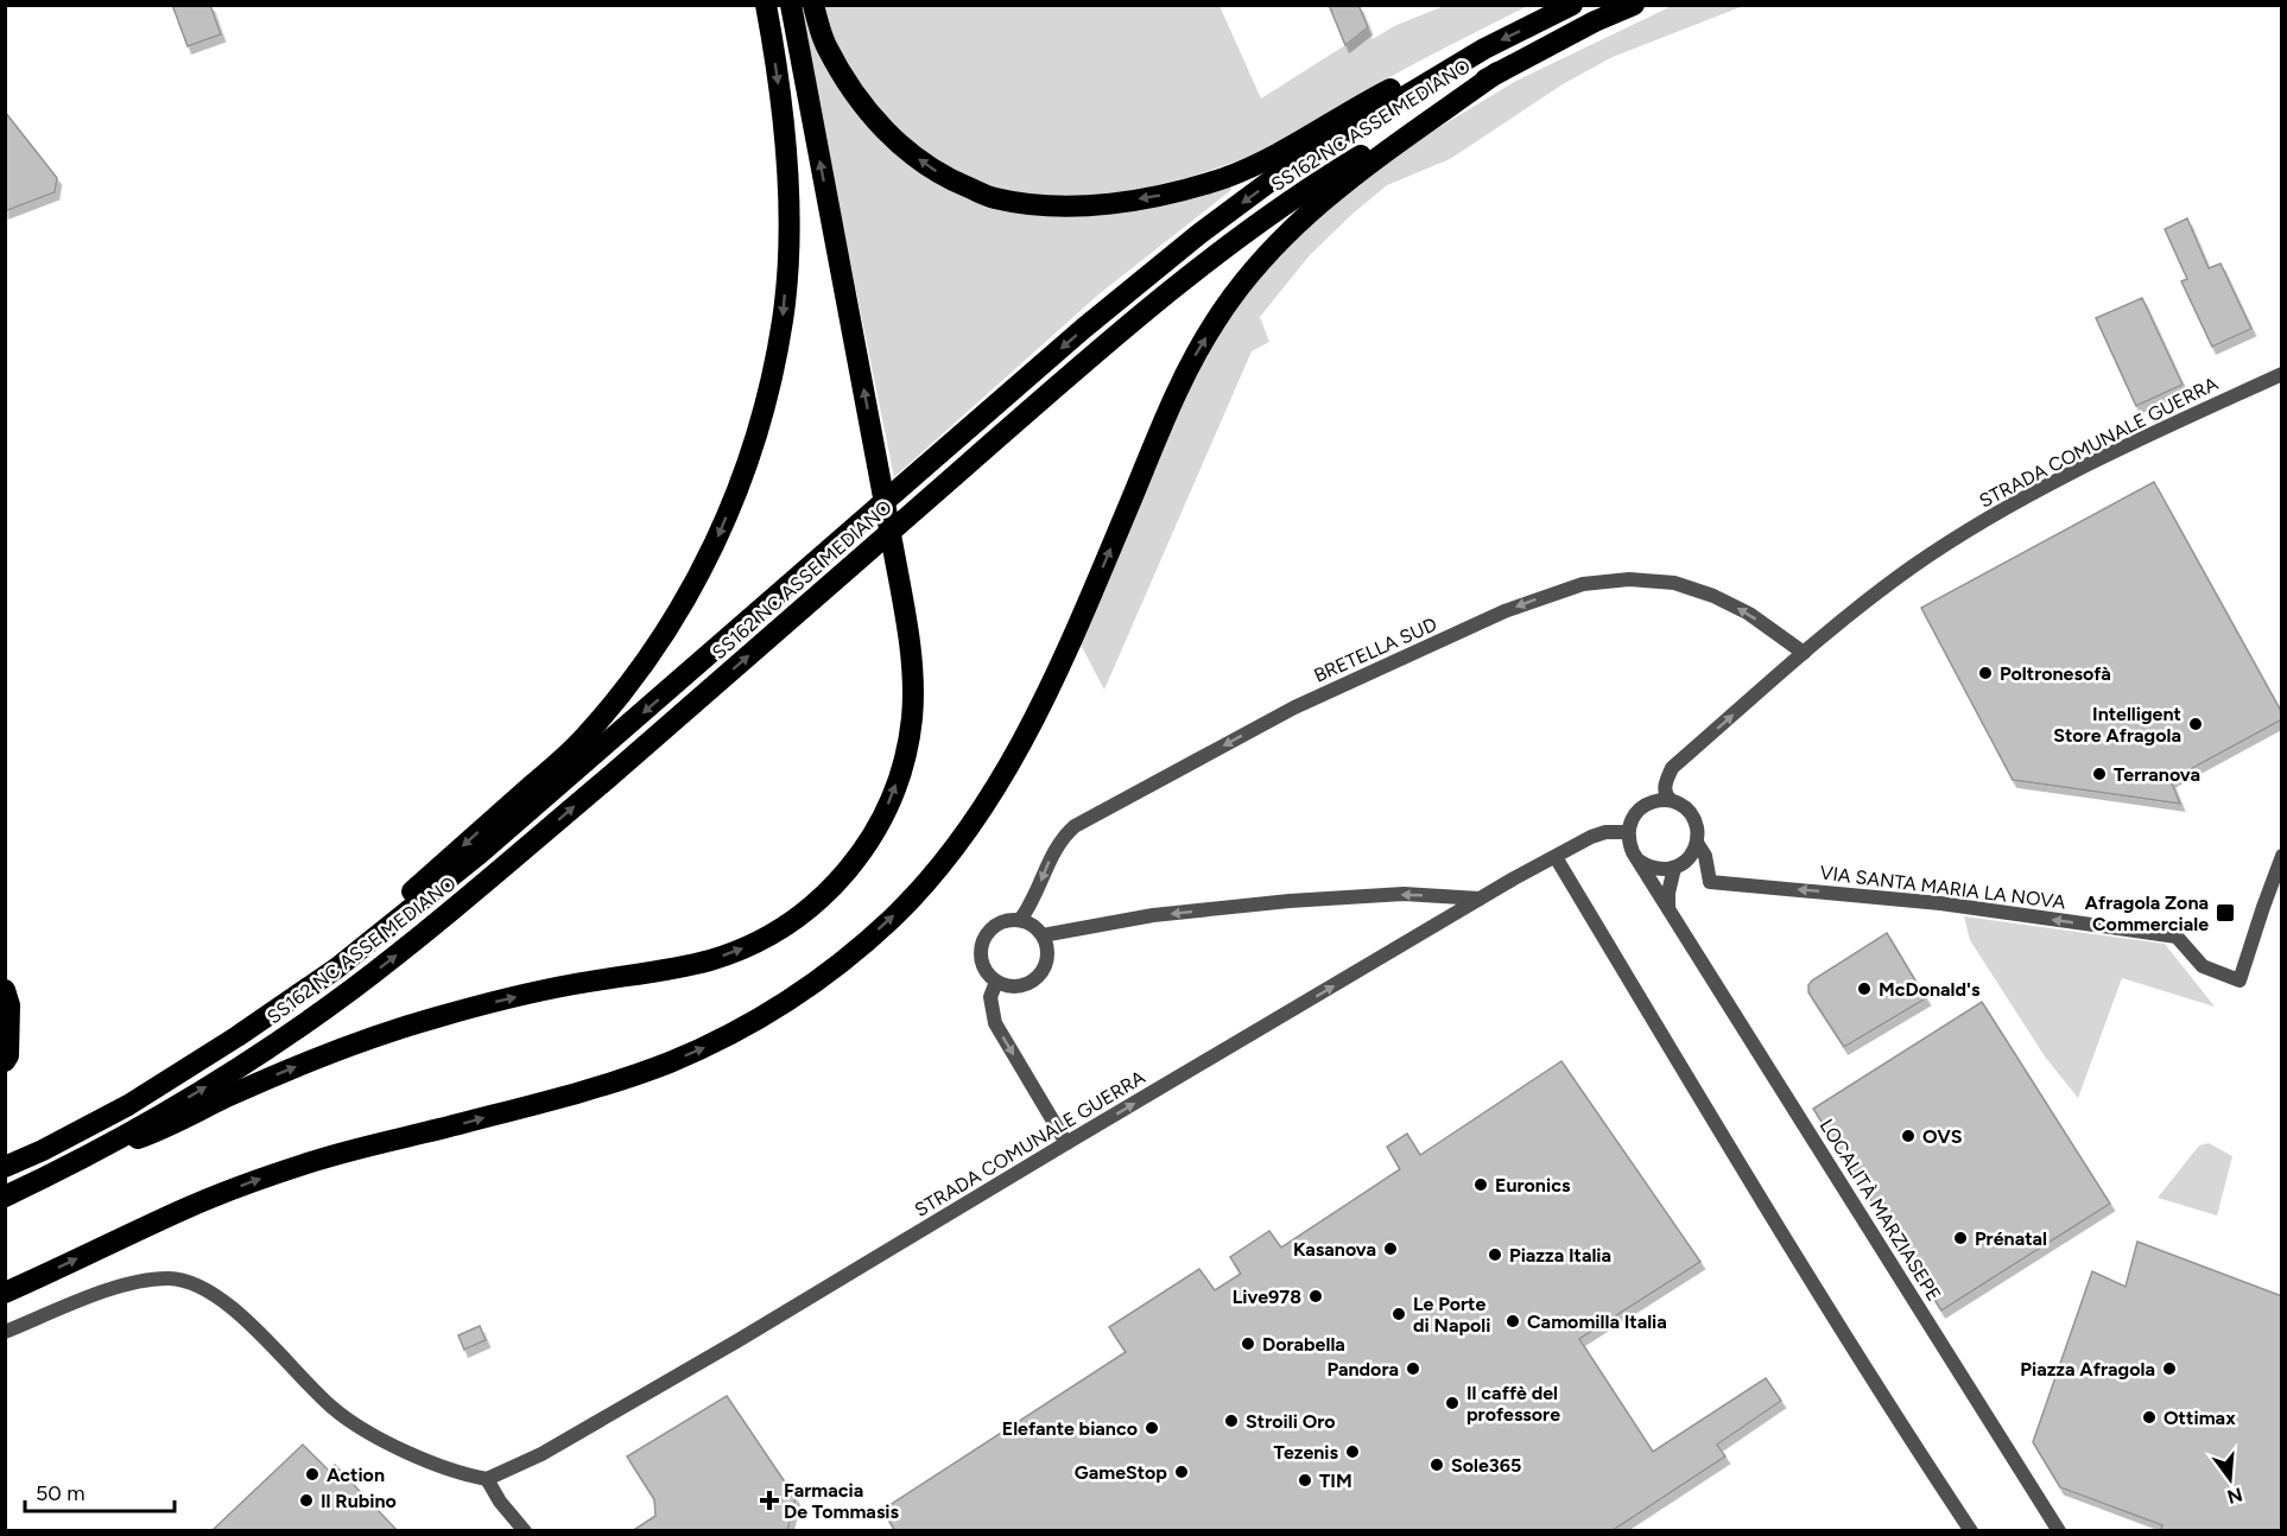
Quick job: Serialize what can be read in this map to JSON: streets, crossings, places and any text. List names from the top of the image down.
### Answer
{
  "streets": {
    "highway": ["SS162 NC ASSE MEDIANO"],
    "street": [
      "STRADA COMUNALE GUERRA",
      "BRETELLA SUD",
      "VIA SANTA MARIA LA NOVA",
      "LOCALITÀ MARZIASEPE"
    ]
  },
  "crossings": [
    ["STRADA COMUNALE GUERRA", "BRETELLA SUD"],
    ["STRADA COMUNALE GUERRA", "VIA SANTA MARIA LA NOVA"],
    ["STRADA COMUNALE GUERRA", "LOCALITÀ MARZIASEPE"],
    ["VIA SANTA MARIA LA NOVA", "LOCALITÀ MARZIASEPE"]
  ],
  "one_way": ["BRETELLA SUD", "VIA SANTA MARIA LA NOVA"],
  "places": {
    "other": [
      "Poltronesofà",
      "Intelligent Store Afragola",
      "Terranova",
      "McDonald's",
      "OVS",
      "Euronics",
      "Prénatal",
      "Kasanova",
      "Piazza Italia",
      "Live978",
      "Le Porte di Napoli",
      "Camomilla Italia",
      "Dorabella",
      "Pandora",
      "Piazza Afragola",
      "Il caffè del professore",
      "Ottimax",
      "Stroili Oro",
      "Elefante bianco",
      "Tezenis",
      "Sole365",
      "GameStop",
      "Action",
      "TIM",
      "Il Rubino"
    ],
    "transit": ["Afragola Zona Commerciale"],
    "health": ["Farmacia De Tommasis"]
  },
  "scale_bar": "50 m",
  "north": "bottom"
}
